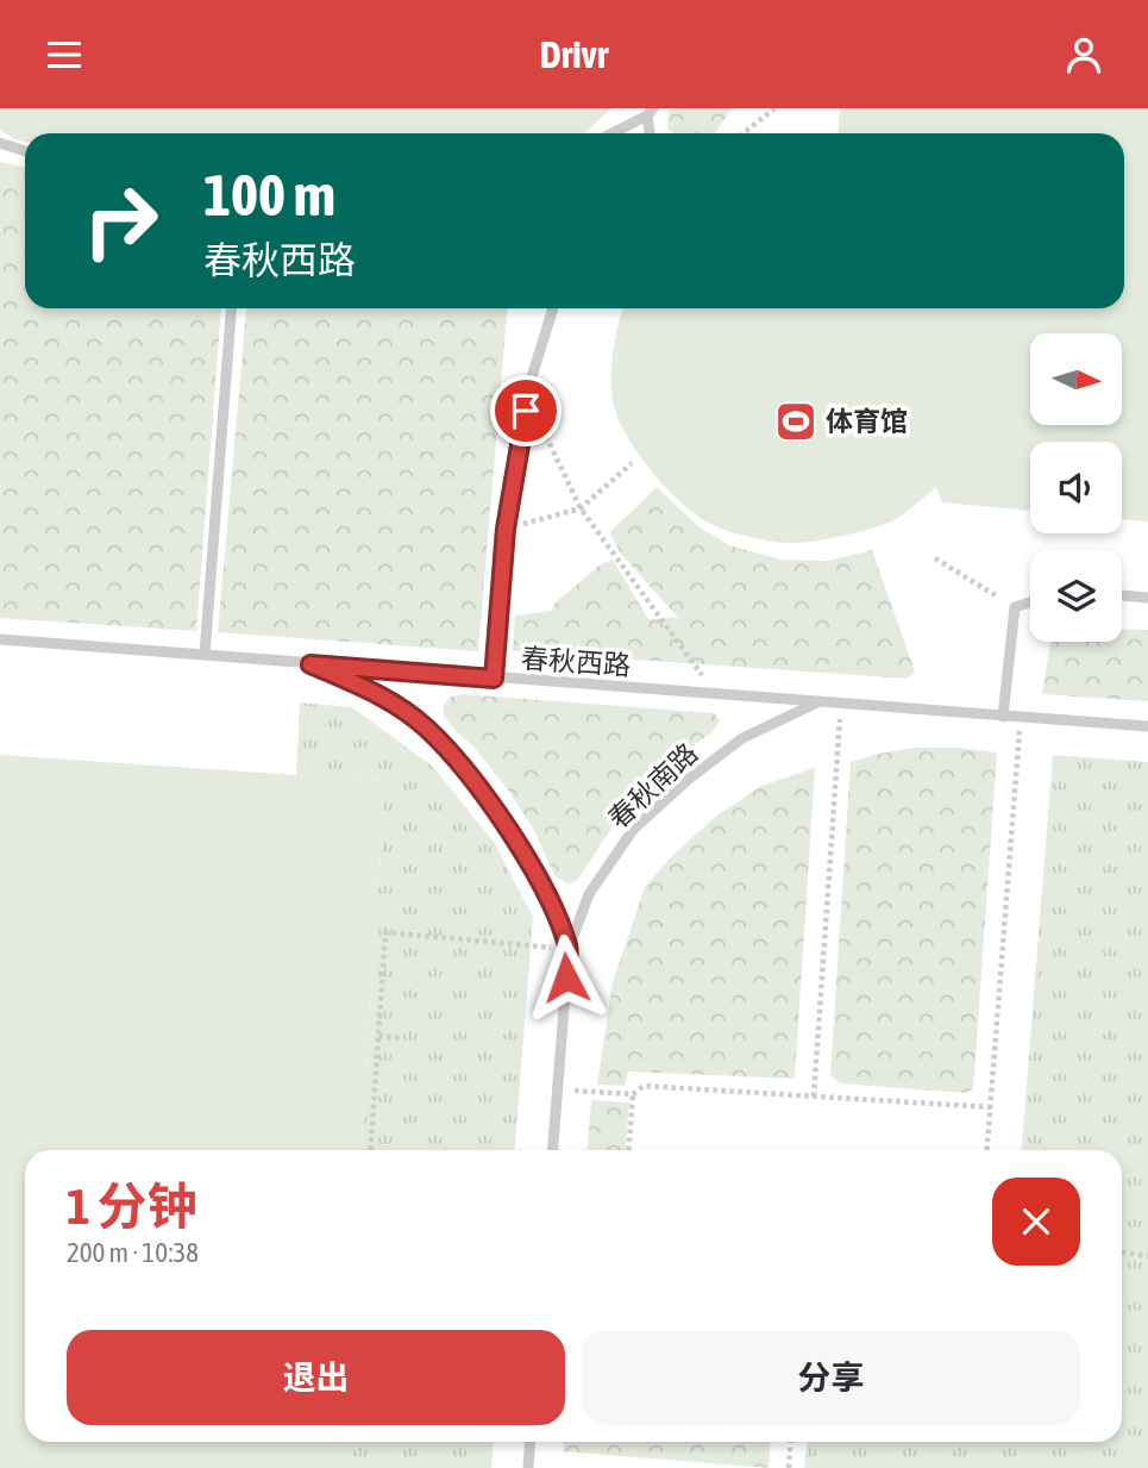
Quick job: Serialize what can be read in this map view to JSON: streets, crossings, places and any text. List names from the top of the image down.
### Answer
{
  "streets": {
    "lane": ["春秋西路", "春秋南路"]
  },
  "crossings": [
    ["春秋西路", "春秋南路"]
  ],
  "places": {
    "sports": ["体育馆"]
  },
  "north": "right",
  "page": {
    "header": "Drivr",
    "turn": ["100 m", "春秋西路"],
    "heading": ["1 分钟", "200 m · 10:38"],
    "buttons": ["退出", "分享"]
  }
}
